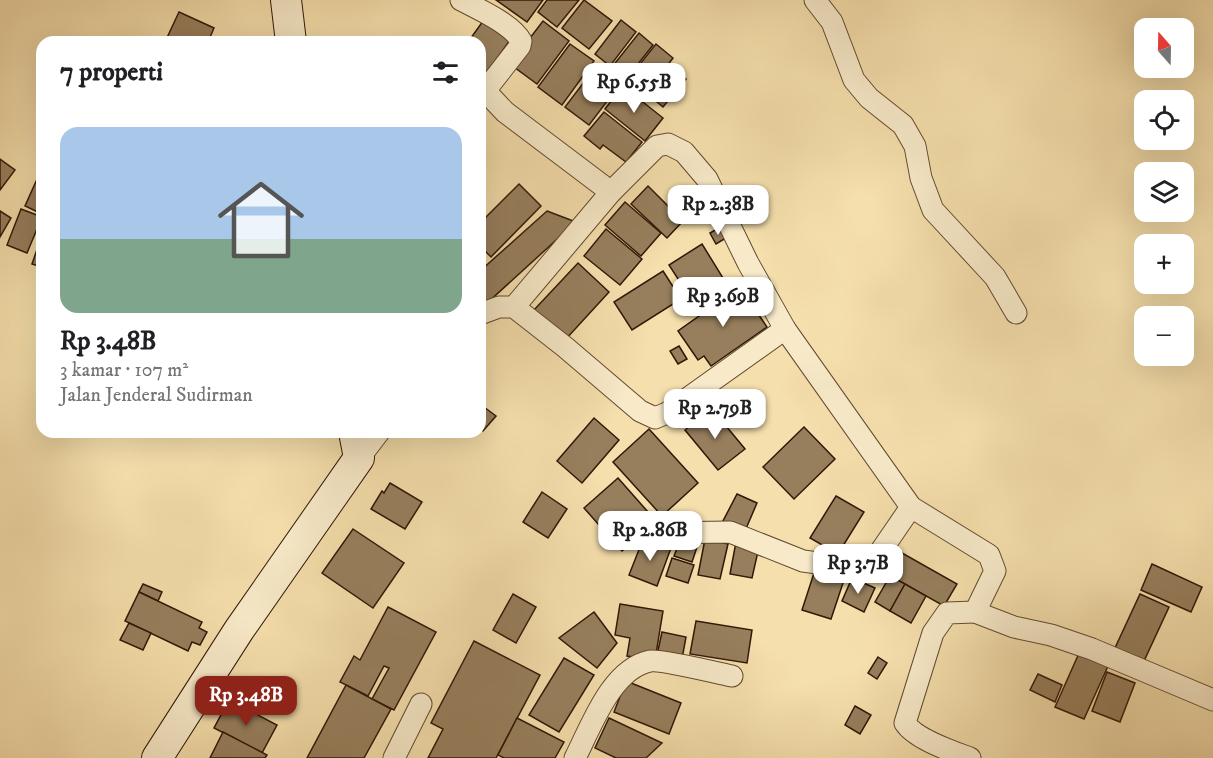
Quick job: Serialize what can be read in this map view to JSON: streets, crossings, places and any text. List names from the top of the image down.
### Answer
{
  "north": "top",
  "page": {
    "map_buttons": ["+", "−"],
    "heading": "7 properti",
    "price": [
      "Rp 6.55B",
      "Rp 2.38B",
      "Rp 3.69B",
      "Rp 2.79B",
      "Rp 2.86B",
      "Rp 3.7B",
      "Rp 3.48B"
    ],
    "list": [
      {
        "name": "Rp 3.48B",
        "note": "3 kamar · 107 m² · Jalan Jenderal Sudirman"
      }
    ]
  }
}
